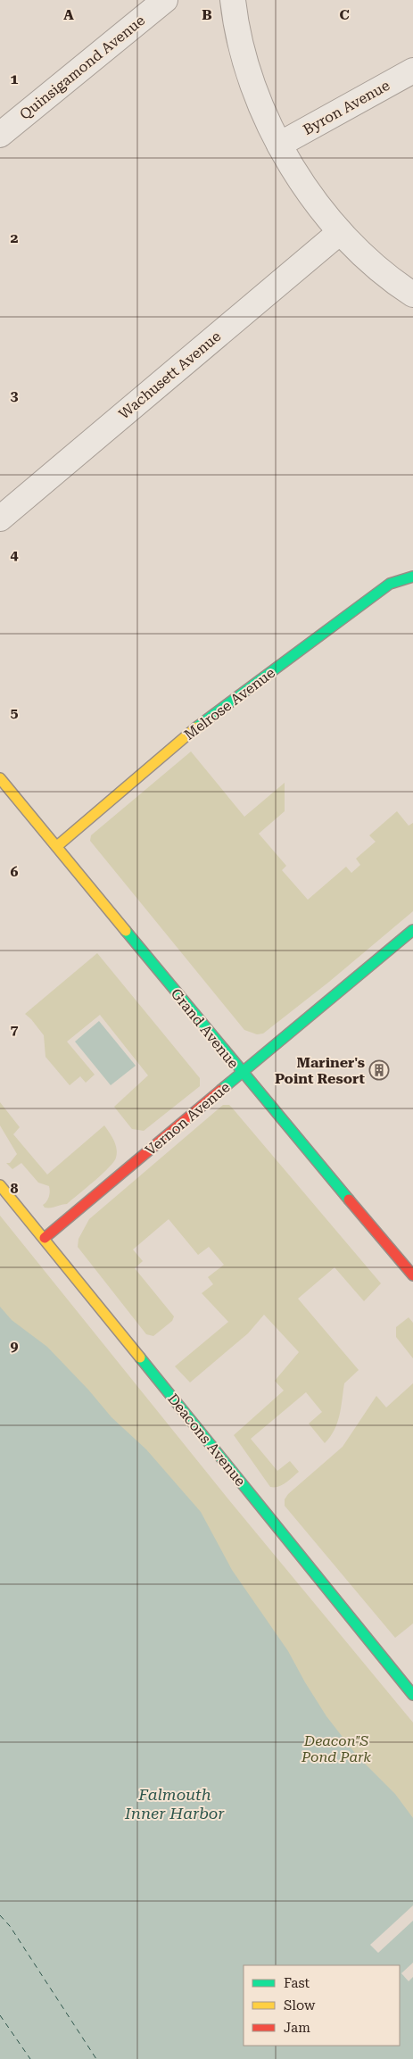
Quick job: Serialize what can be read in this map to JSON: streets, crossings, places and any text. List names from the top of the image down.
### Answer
{
  "streets": {
    "street": [
      "Quinsigamond Avenue",
      "Byron Avenue",
      "Wachusett Avenue",
      "Melrose Avenue",
      "Grand Avenue",
      "Vernon Avenue",
      "Deacons Avenue"
    ]
  },
  "crossings": [
    ["Melrose Avenue", "Grand Avenue"],
    ["Grand Avenue", "Vernon Avenue"],
    ["Vernon Avenue", "Deacons Avenue"]
  ],
  "water": ["Falmouth Inner Harbor"],
  "parks": ["Deacon\"S Pond Park"],
  "places": {
    "building": ["Mariner's Point Resort"]
  },
  "legend": ["Fast", "Slow", "Jam"],
  "grid": {
    "columns": ["A", "B", "C"],
    "rows": [
      "1",
      "2",
      "3",
      "4",
      "5",
      "6",
      "7",
      "8",
      "9"
    ]
  }
}
